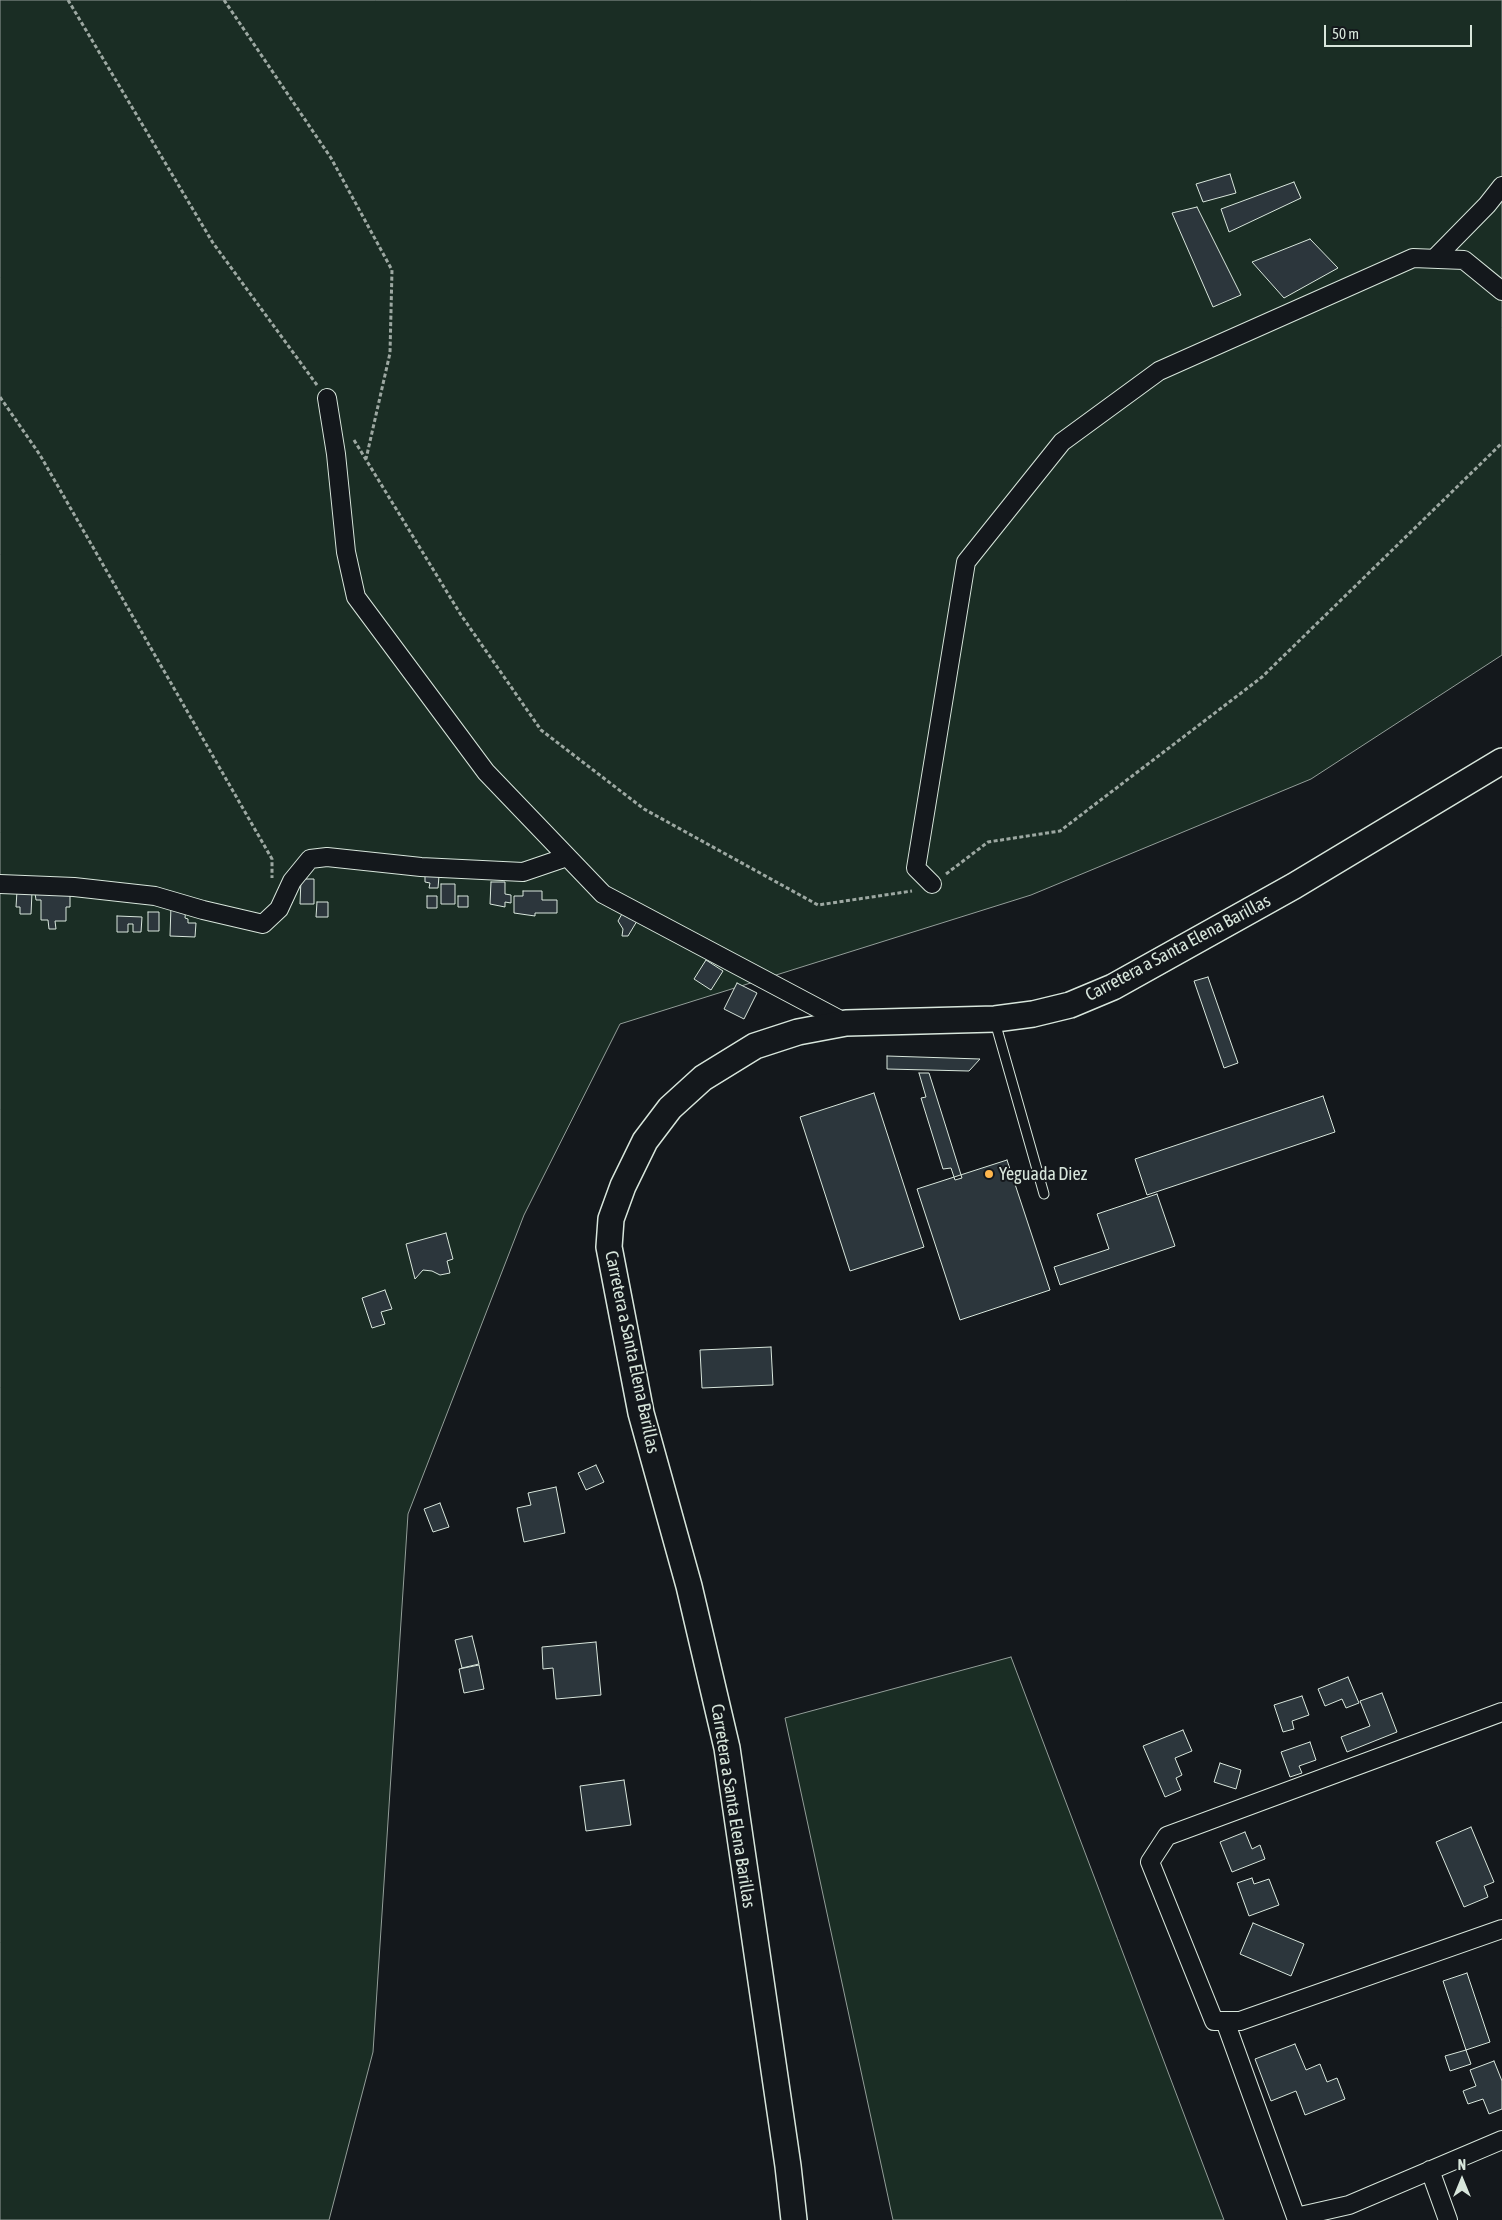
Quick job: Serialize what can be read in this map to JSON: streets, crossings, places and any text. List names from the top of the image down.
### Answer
{
  "streets": {
    "main road": ["Carretera a Santa Elena Barillas"]
  },
  "places": ["Yeguada Diez"],
  "scale_bar": "50 m",
  "north": "top"
}
